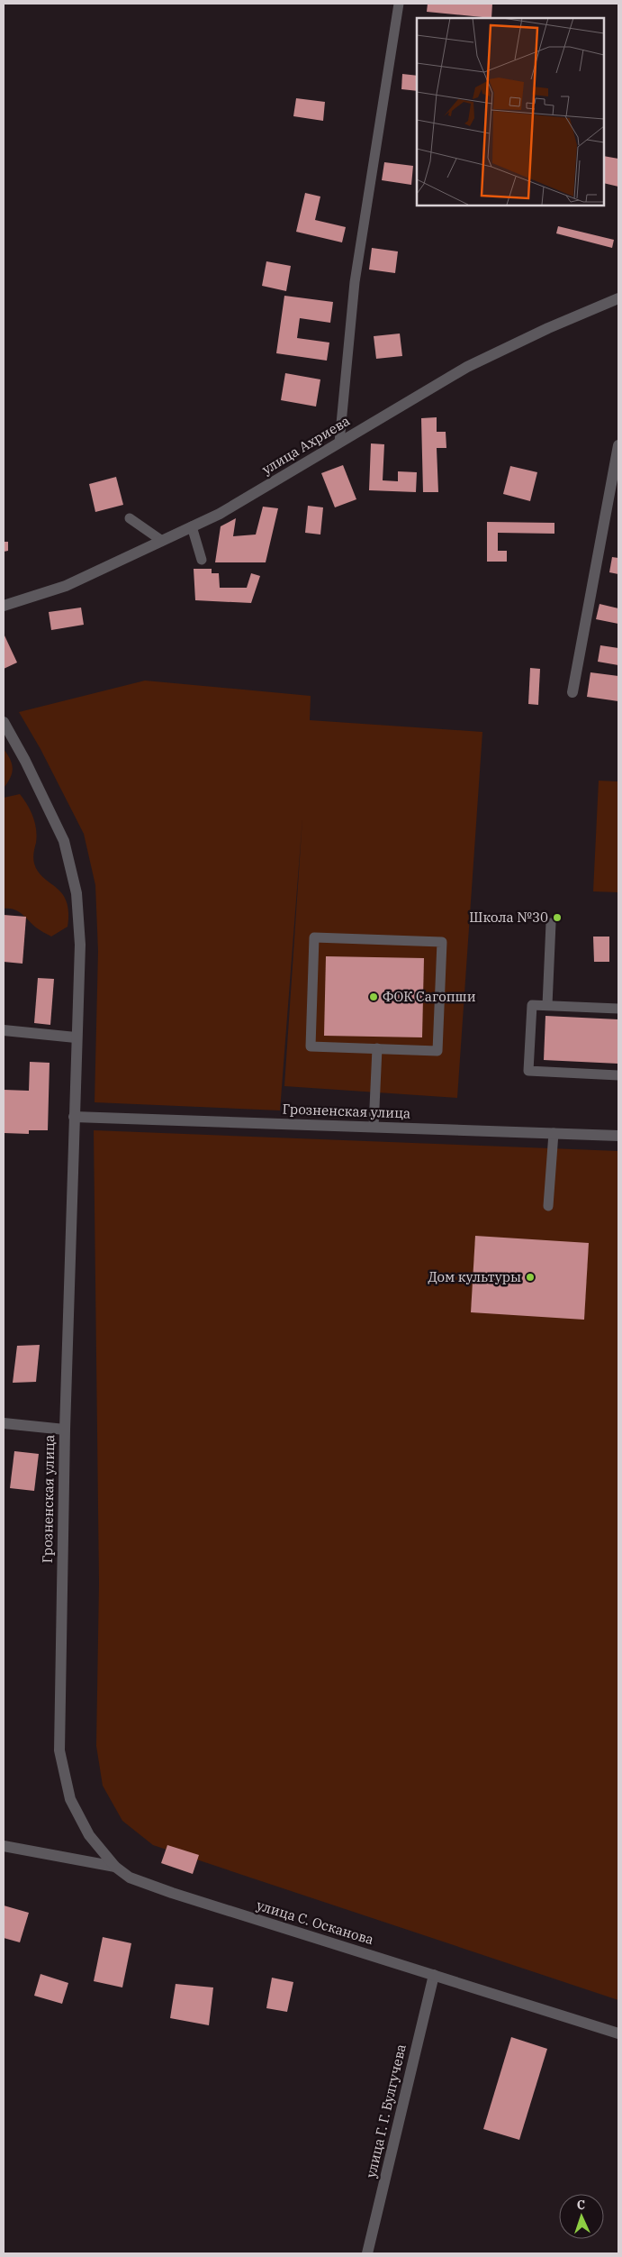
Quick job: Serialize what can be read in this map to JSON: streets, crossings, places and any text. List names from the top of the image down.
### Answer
{
  "streets": {
    "street": [
      "улица Ахриева",
      "Грозненская улица",
      "улица С. Осканова",
      "улица Г. Г. Булгучева"
    ]
  },
  "crossings": [
    ["Грозненская улица", "улица С. Осканова"],
    ["улица С. Осканова", "улица Г. Г. Булгучева"]
  ],
  "places": ["Школа №30", "ФОК Сагопши", "Дом культуры"],
  "north": "top"
}
